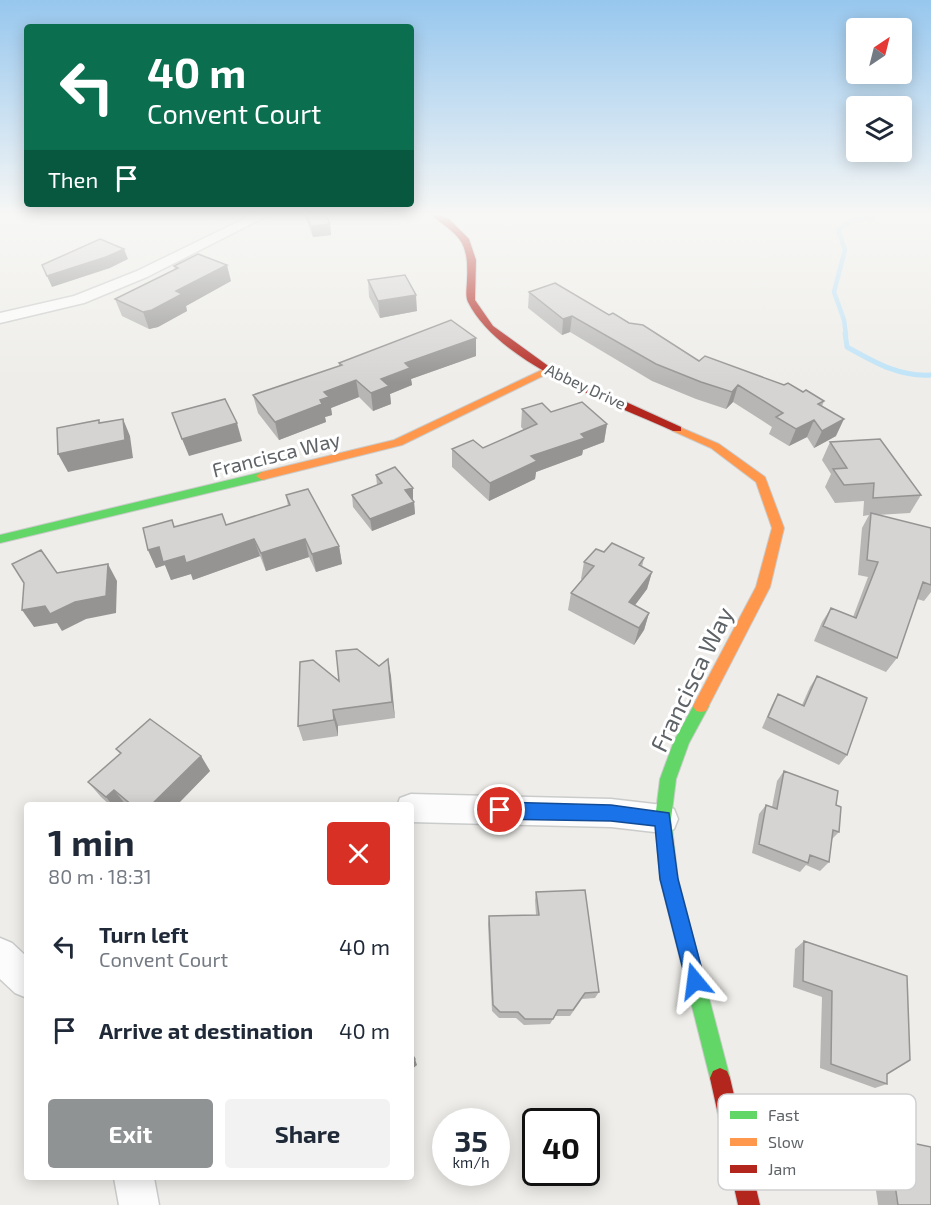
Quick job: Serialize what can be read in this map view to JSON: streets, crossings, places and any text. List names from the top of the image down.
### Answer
{
  "streets": {
    "street": ["Abbey Drive", "Francisca Way"]
  },
  "crossings": [
    ["Abbey Drive", "Francisca Way"]
  ],
  "legend": ["Fast", "Slow", "Jam"],
  "north": "top right",
  "page": {
    "turn": ["40 m", "Convent Court"],
    "then": "Then",
    "heading": ["1 min", "80 m · 18:31"],
    "list": [
      {
        "name": "Turn left",
        "note": "Convent Court",
        "value": "40 m"
      },
      {
        "name": "Arrive at destination",
        "value": "40 m"
      }
    ],
    "buttons": ["Exit", "Share"],
    "speed": "35 km/h",
    "limit": "40"
  }
}
